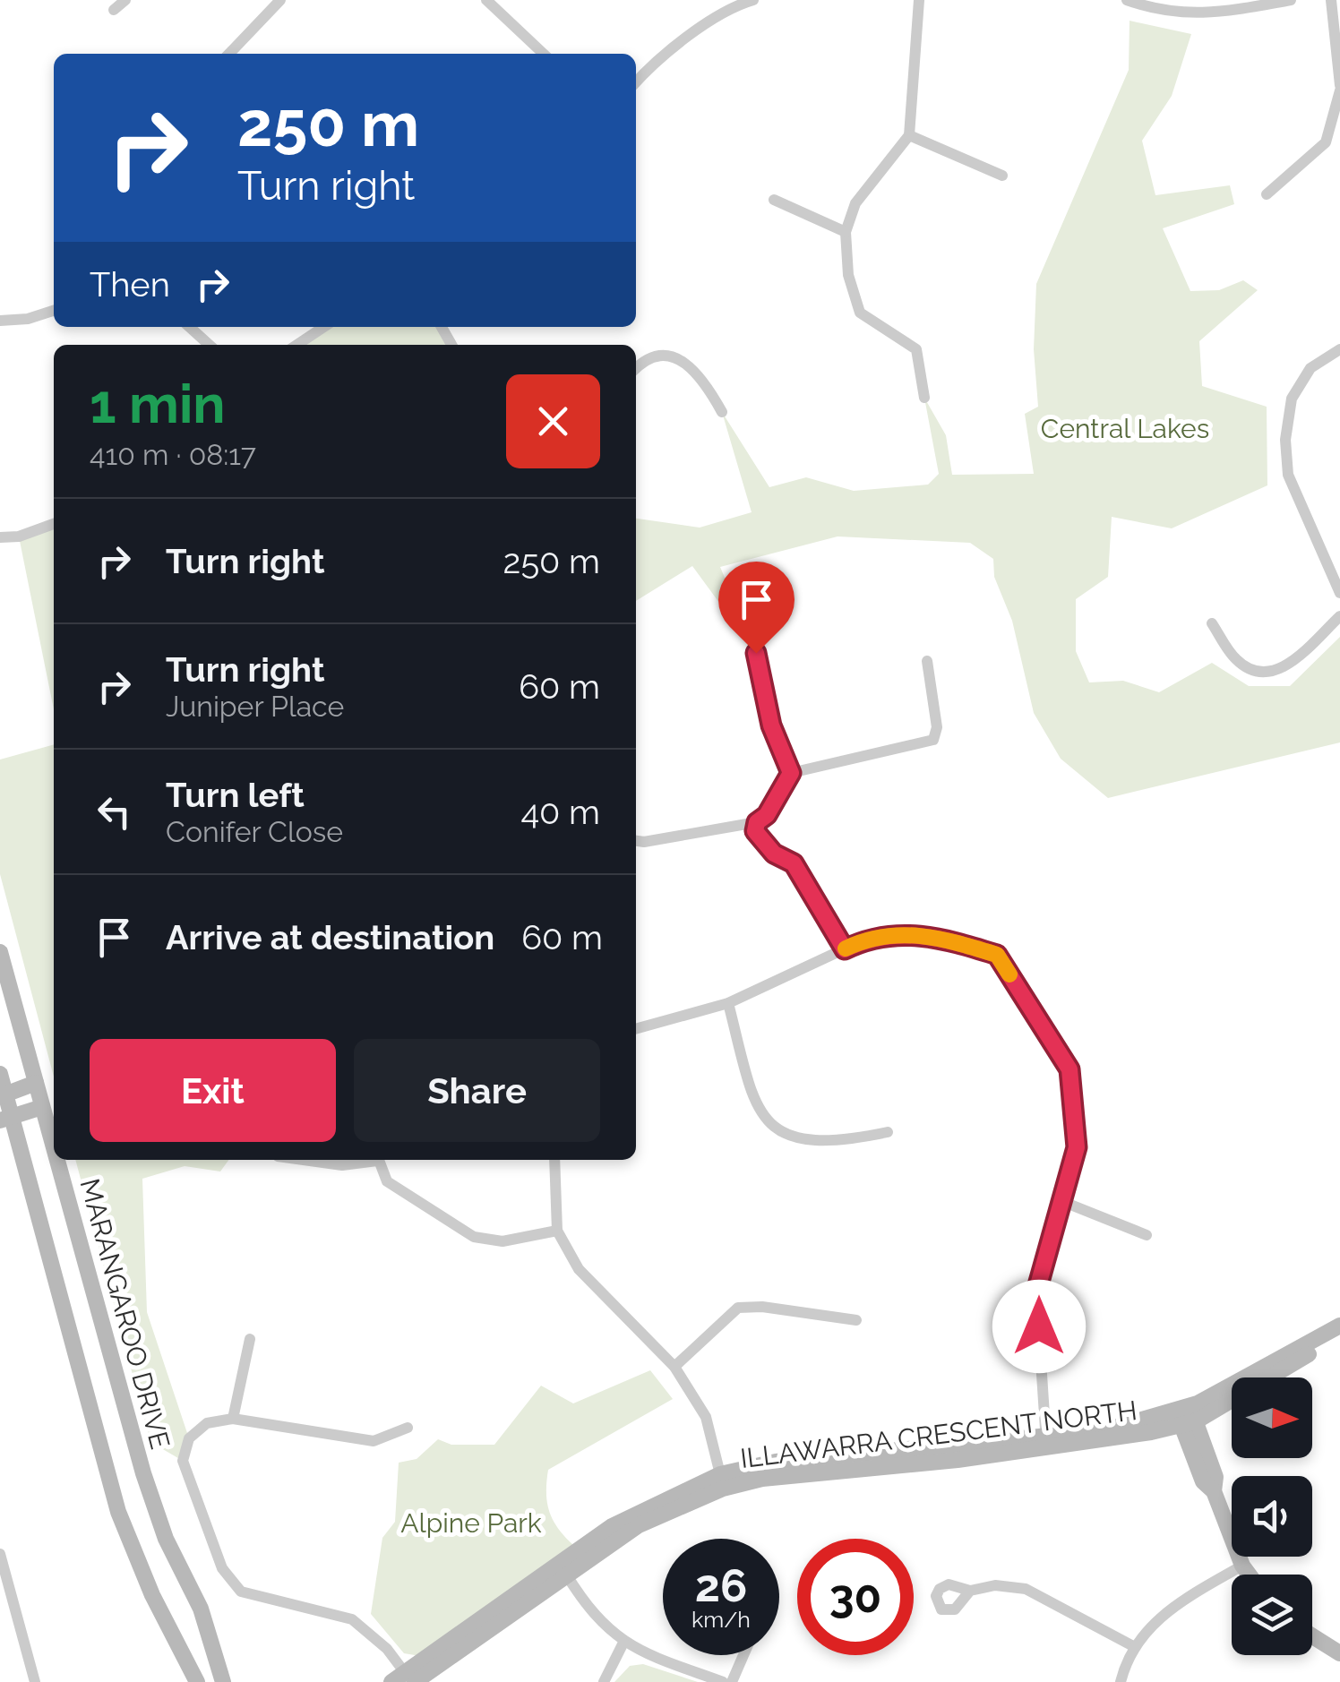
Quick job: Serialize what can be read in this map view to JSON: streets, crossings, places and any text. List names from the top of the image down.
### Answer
{
  "streets": {
    "main road": ["MARANGAROO DRIVE", "ILLAWARRA CRESCENT NORTH"]
  },
  "parks": ["Central Lakes", "Alpine Park"],
  "north": "right",
  "page": {
    "turn": ["250 m", "Turn right"],
    "then": "Then",
    "heading": ["1 min", "410 m · 08:17"],
    "list": [
      {
        "name": "Turn right",
        "value": "250 m"
      },
      {
        "name": "Turn right",
        "note": "Juniper Place",
        "value": "60 m"
      },
      {
        "name": "Turn left",
        "note": "Conifer Close",
        "value": "40 m"
      },
      {
        "name": "Arrive at destination",
        "value": "60 m"
      }
    ],
    "buttons": ["Exit", "Share"],
    "speed": "26 km/h",
    "limit": "30"
  }
}
